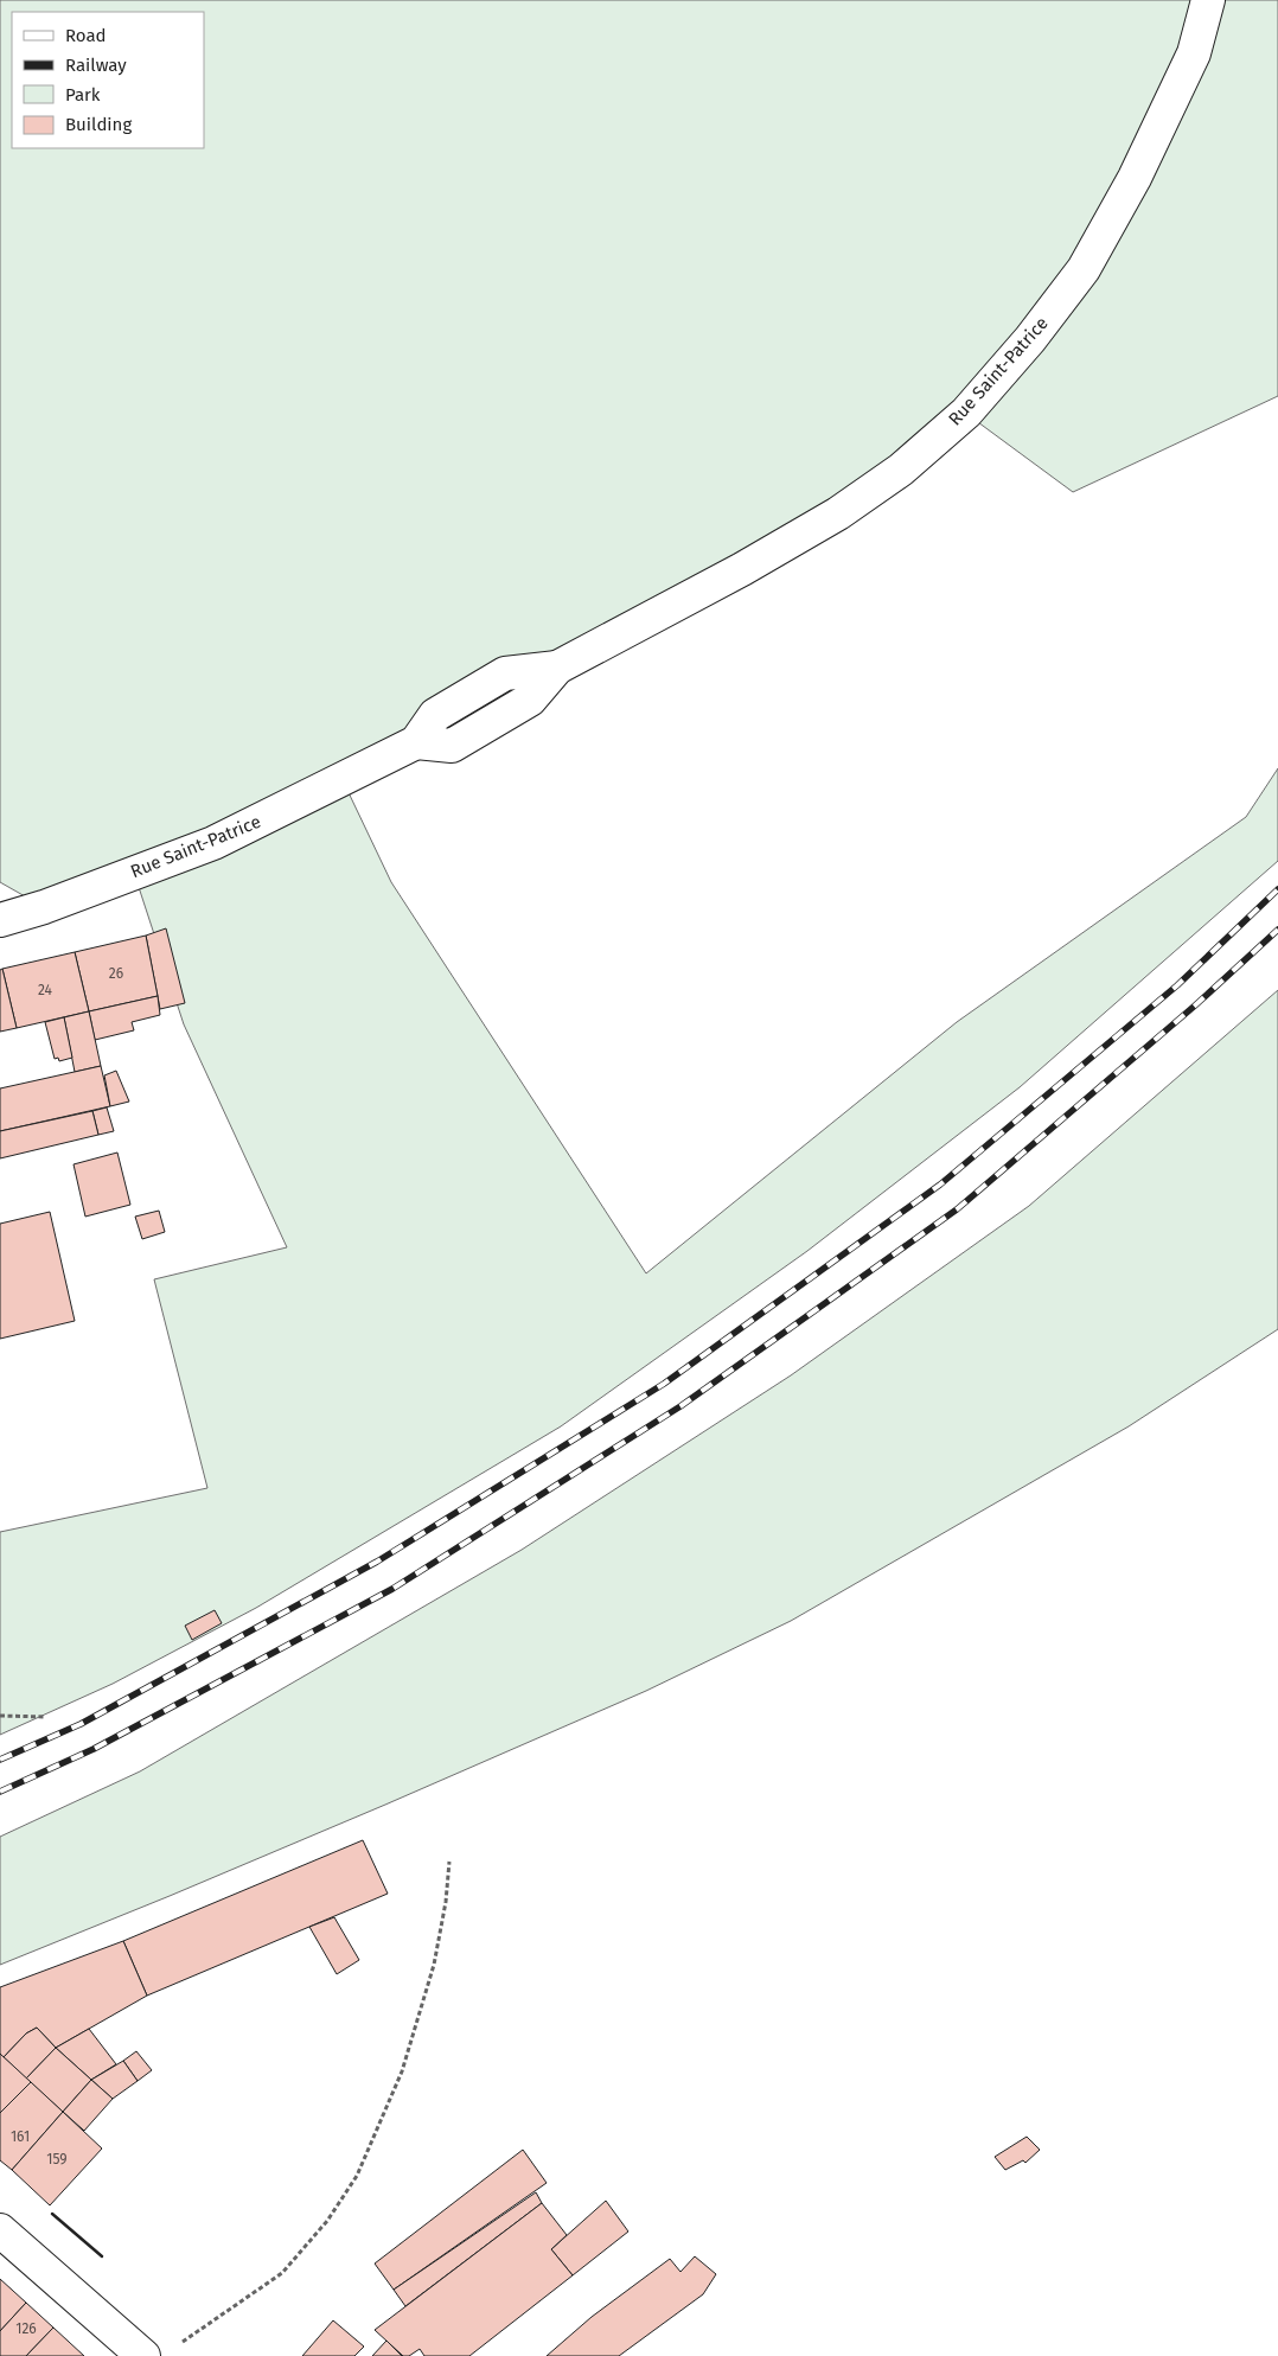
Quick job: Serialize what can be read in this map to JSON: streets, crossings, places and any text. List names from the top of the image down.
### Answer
{
  "streets": {
    "street": ["Rue Saint-Patrice"]
  },
  "house_numbers": [
    "26",
    "24",
    "161",
    "159",
    "126"
  ],
  "legend": [
    "Road",
    "Railway",
    "Park",
    "Building"
  ]
}
